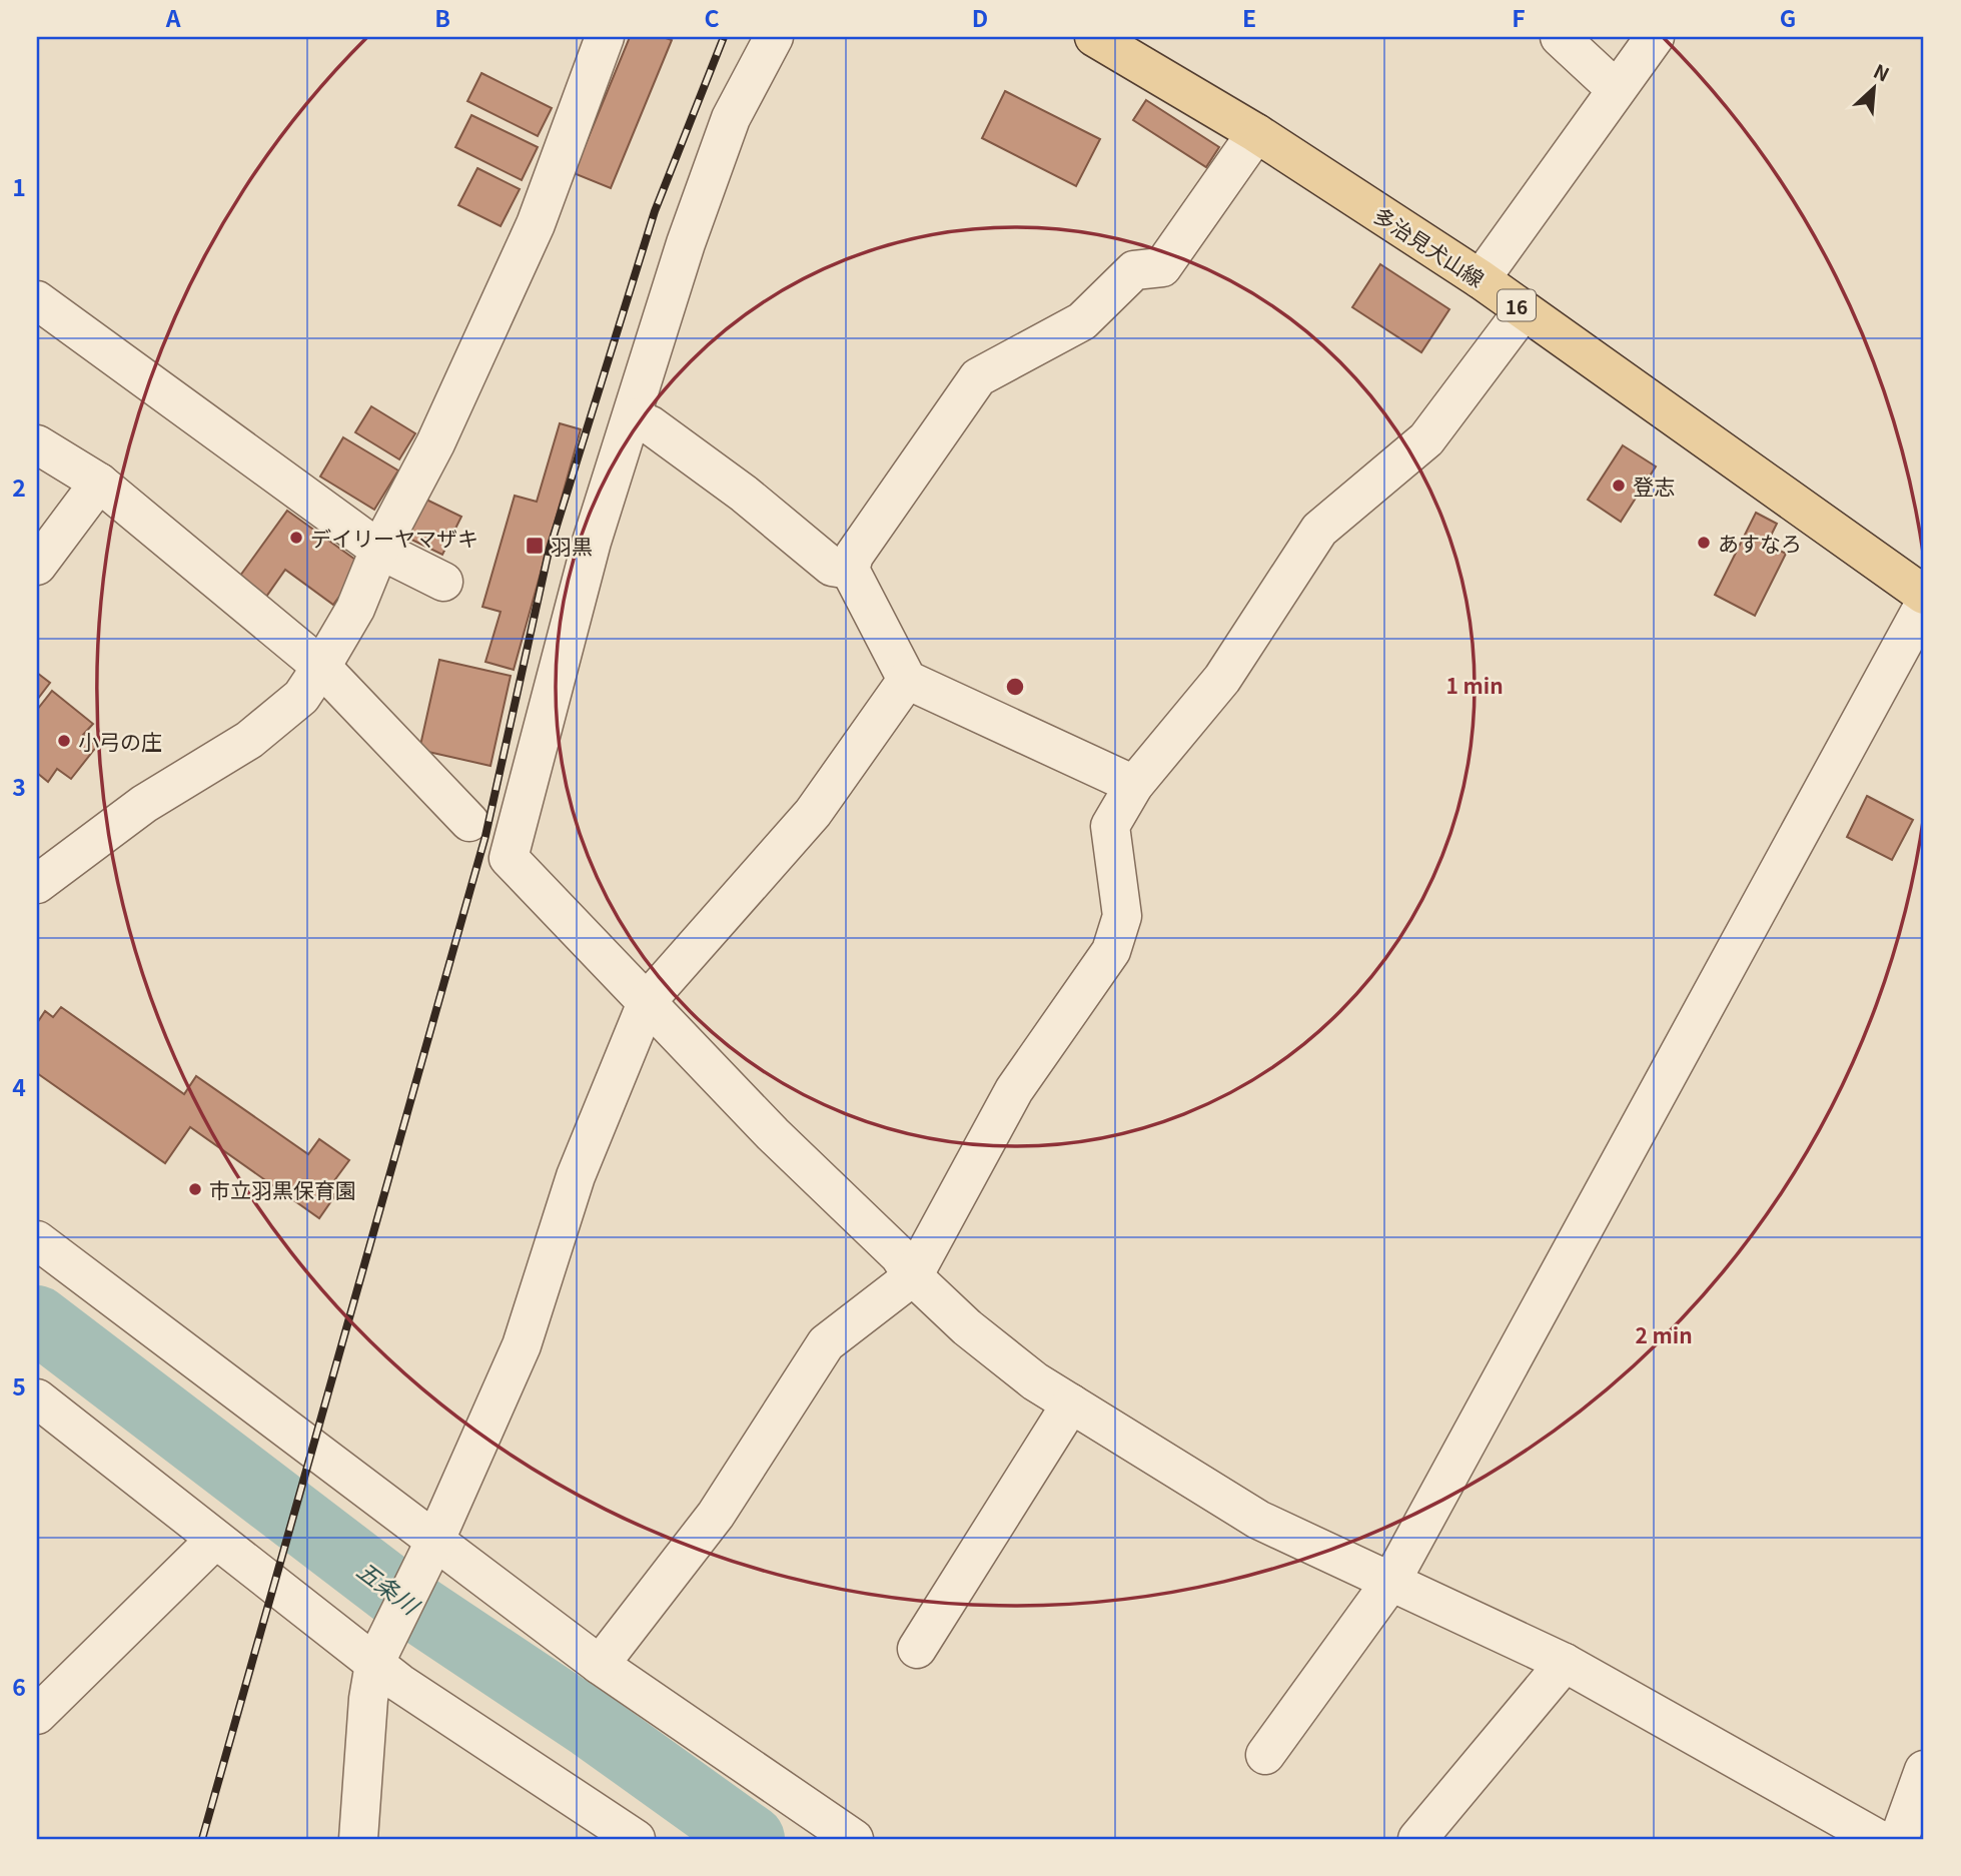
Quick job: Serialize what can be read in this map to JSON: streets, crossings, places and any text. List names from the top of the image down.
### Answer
{
  "streets": {
    "main road": ["多治見犬山線", "16"]
  },
  "water": ["五条川"],
  "places": {
    "other": [
      "登志",
      "デイリーヤマザキ",
      "あすなろ",
      "小弓の庄",
      "市立羽黒保育園"
    ],
    "transit": ["羽黒"]
  },
  "north": "top right",
  "grid": {
    "columns": [
      "A",
      "B",
      "C",
      "D",
      "E",
      "F",
      "G"
    ],
    "rows": [
      "1",
      "2",
      "3",
      "4",
      "5",
      "6"
    ]
  },
  "rings": ["1 min", "2 min"]
}
